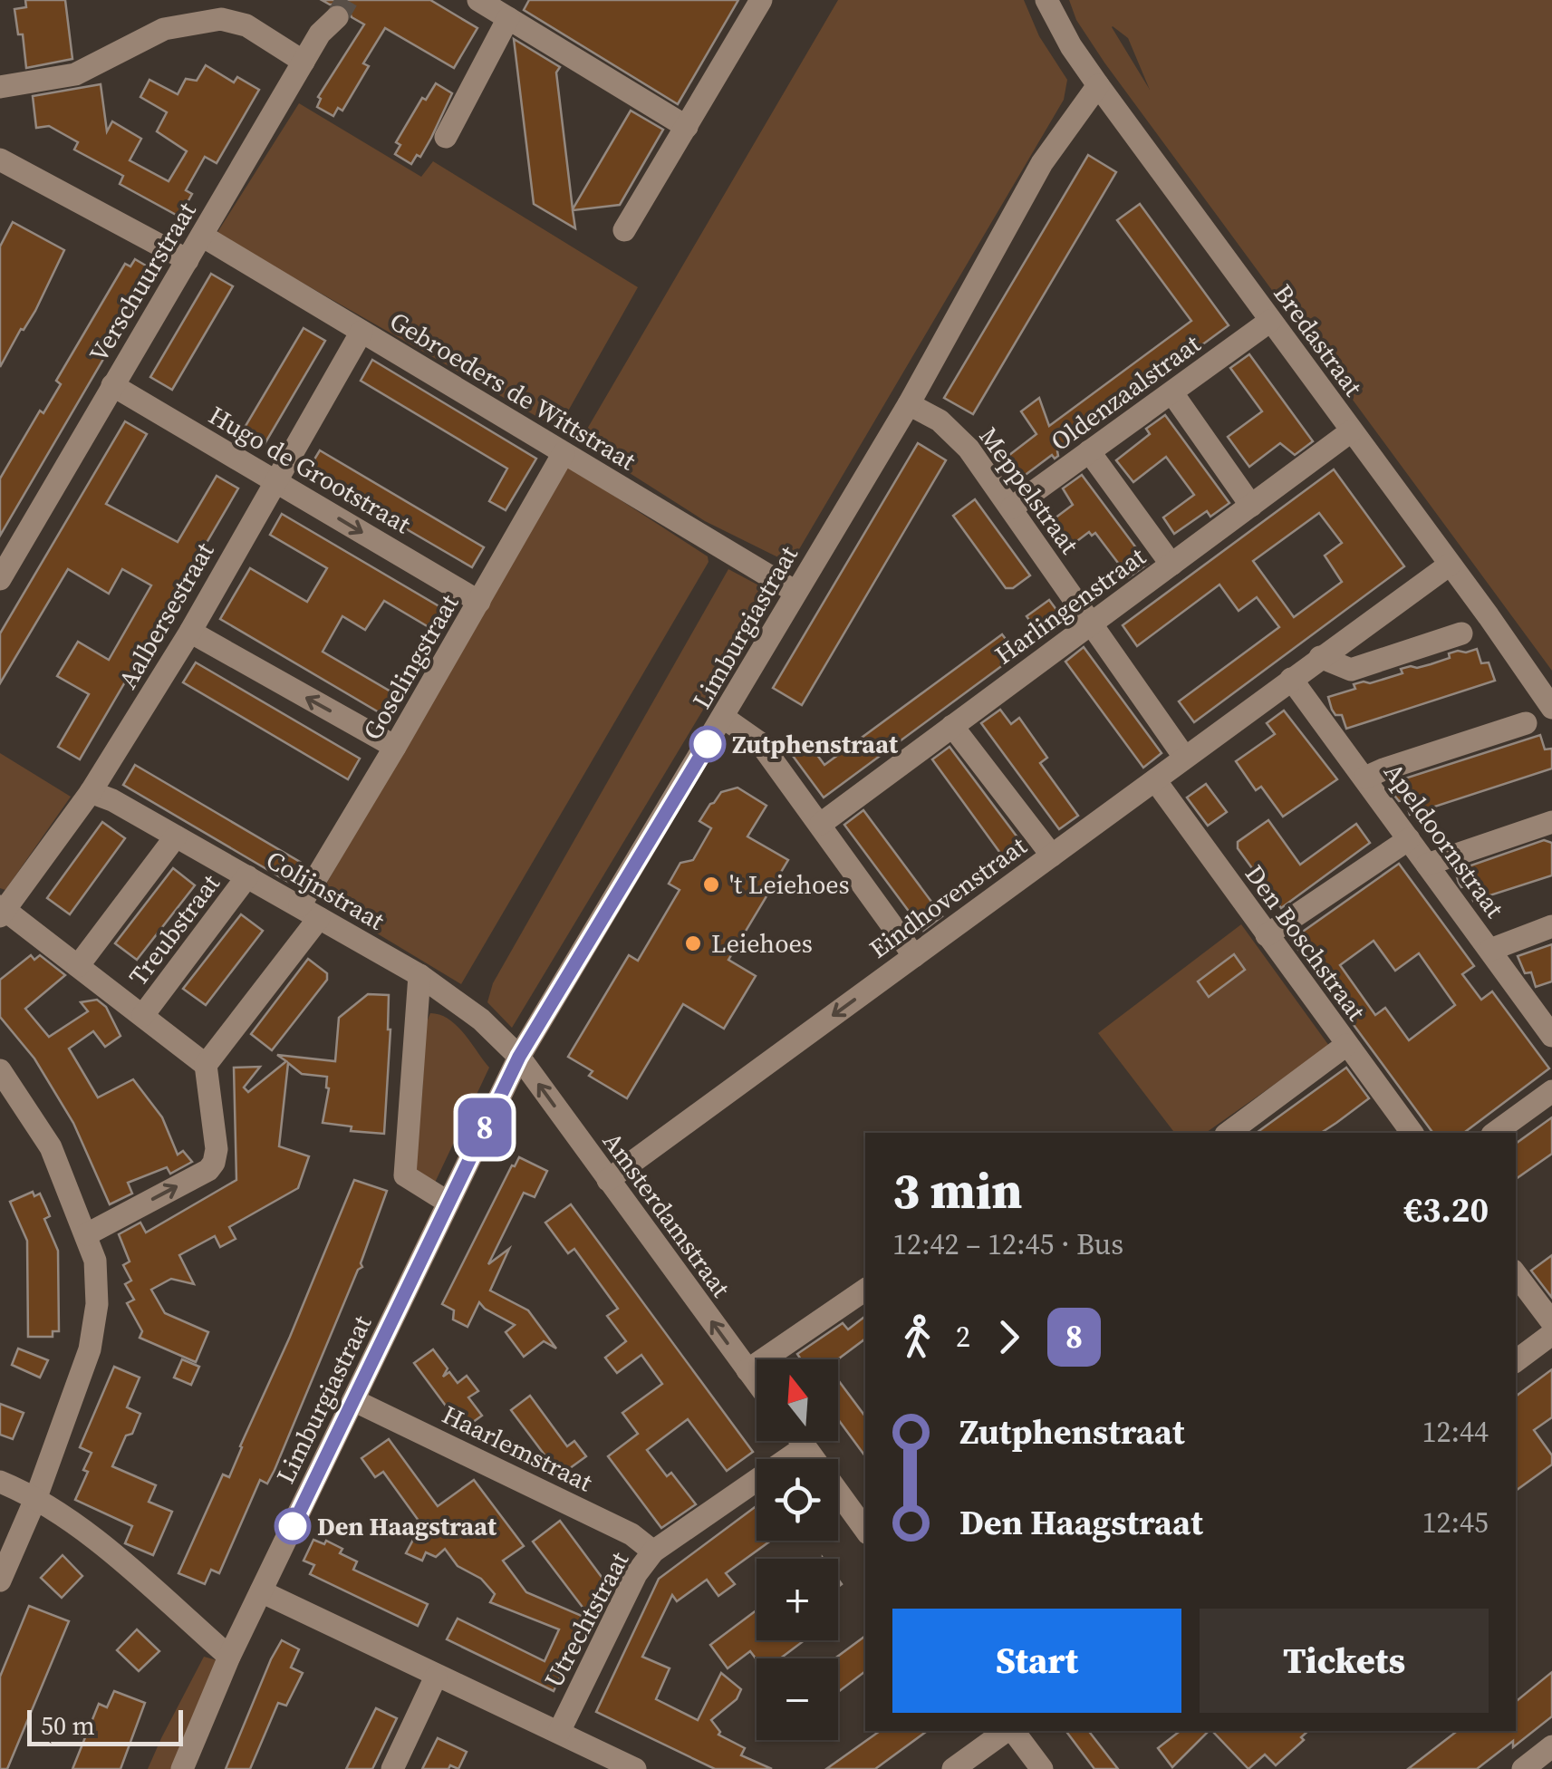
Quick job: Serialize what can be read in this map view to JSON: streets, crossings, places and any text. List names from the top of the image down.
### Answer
{
  "streets": {
    "street": [
      "Verschuurstraat",
      "Bredastraat",
      "Gebroeders de Wittstraat",
      "Oldenzaalstraat",
      "Hugo de Grootstraat",
      "Meppelstraat",
      "Harlingenstraat",
      "Aalbersestraat",
      "Limburgiastraat",
      "Goselingstraat",
      "Apeldoornstraat",
      "Colijnstraat",
      "Eindhovenstraat",
      "Treubstraat",
      "Den Boschstraat",
      "Amsterdamstraat",
      "Haarlemstraat",
      "Utrechtstraat"
    ]
  },
  "crossings": [
    ["Verschuurstraat", "Gebroeders de Wittstraat"],
    ["Verschuurstraat", "Hugo de Grootstraat"],
    ["Bredastraat", "Oldenzaalstraat"],
    ["Bredastraat", "Harlingenstraat"],
    ["Bredastraat", "Limburgiastraat"],
    ["Bredastraat", "Eindhovenstraat"],
    ["Gebroeders de Wittstraat", "Aalbersestraat"],
    ["Gebroeders de Wittstraat", "Limburgiastraat"],
    ["Gebroeders de Wittstraat", "Goselingstraat"],
    ["Oldenzaalstraat", "Meppelstraat"],
    ["Hugo de Grootstraat", "Aalbersestraat"],
    ["Hugo de Grootstraat", "Goselingstraat"],
    ["Meppelstraat", "Harlingenstraat"],
    ["Meppelstraat", "Limburgiastraat"],
    ["Meppelstraat", "Eindhovenstraat"],
    ["Aalbersestraat", "Colijnstraat"],
    ["Limburgiastraat", "Colijnstraat"],
    ["Limburgiastraat", "Amsterdamstraat"],
    ["Limburgiastraat", "Haarlemstraat"],
    ["Goselingstraat", "Colijnstraat"],
    ["Apeldoornstraat", "Eindhovenstraat"],
    ["Colijnstraat", "Treubstraat"],
    ["Colijnstraat", "Amsterdamstraat"],
    ["Eindhovenstraat", "Den Boschstraat"],
    ["Eindhovenstraat", "Amsterdamstraat"],
    ["Haarlemstraat", "Utrechtstraat"]
  ],
  "one_way": ["Eindhovenstraat", "Amsterdamstraat"],
  "places": [
    "Zutphenstraat",
    "'t Leiehoes",
    "Leiehoes",
    "Den Haagstraat"
  ],
  "lines": ["bus line 8"],
  "scale_bar": "50 m",
  "north": "top",
  "page": {
    "on_map": "8",
    "heading": ["3 min", "12:42 – 12:45 · Bus", "€3.20"],
    "legs": ["2", "8"],
    "map_buttons": ["+", "−"],
    "list": [
      {
        "name": "Zutphenstraat",
        "value": "12:44"
      },
      {
        "name": "Den Haagstraat",
        "value": "12:45"
      }
    ],
    "buttons": ["Start", "Tickets"],
    "scale": "50 m"
  }
}
